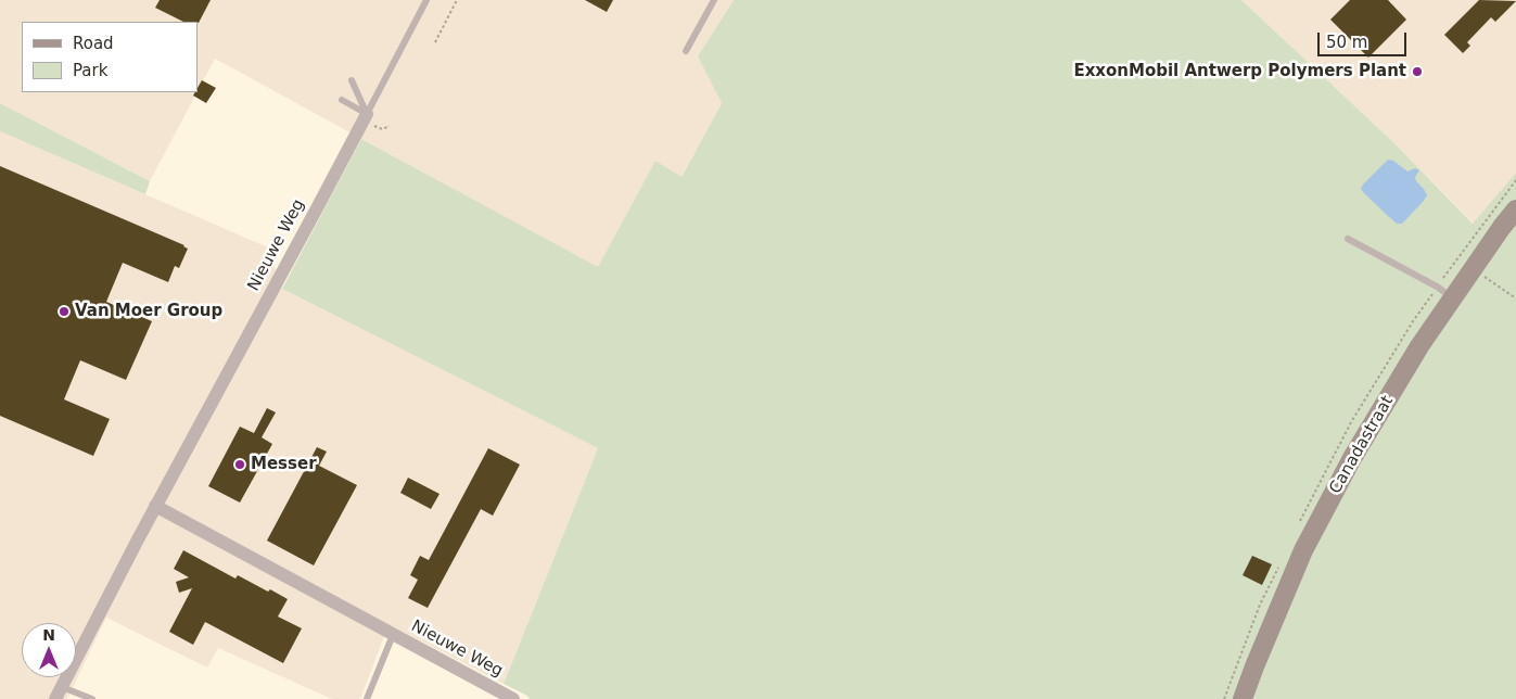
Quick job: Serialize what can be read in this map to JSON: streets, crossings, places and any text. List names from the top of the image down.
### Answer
{
  "streets": {
    "street": ["Nieuwe Weg", "Canadastraat"]
  },
  "places": ["ExxonMobil Antwerp Polymers Plant", "Van Moer Group", "Messer"],
  "legend": ["Road", "Park"],
  "scale_bar": "50 m",
  "north": "top"
}
